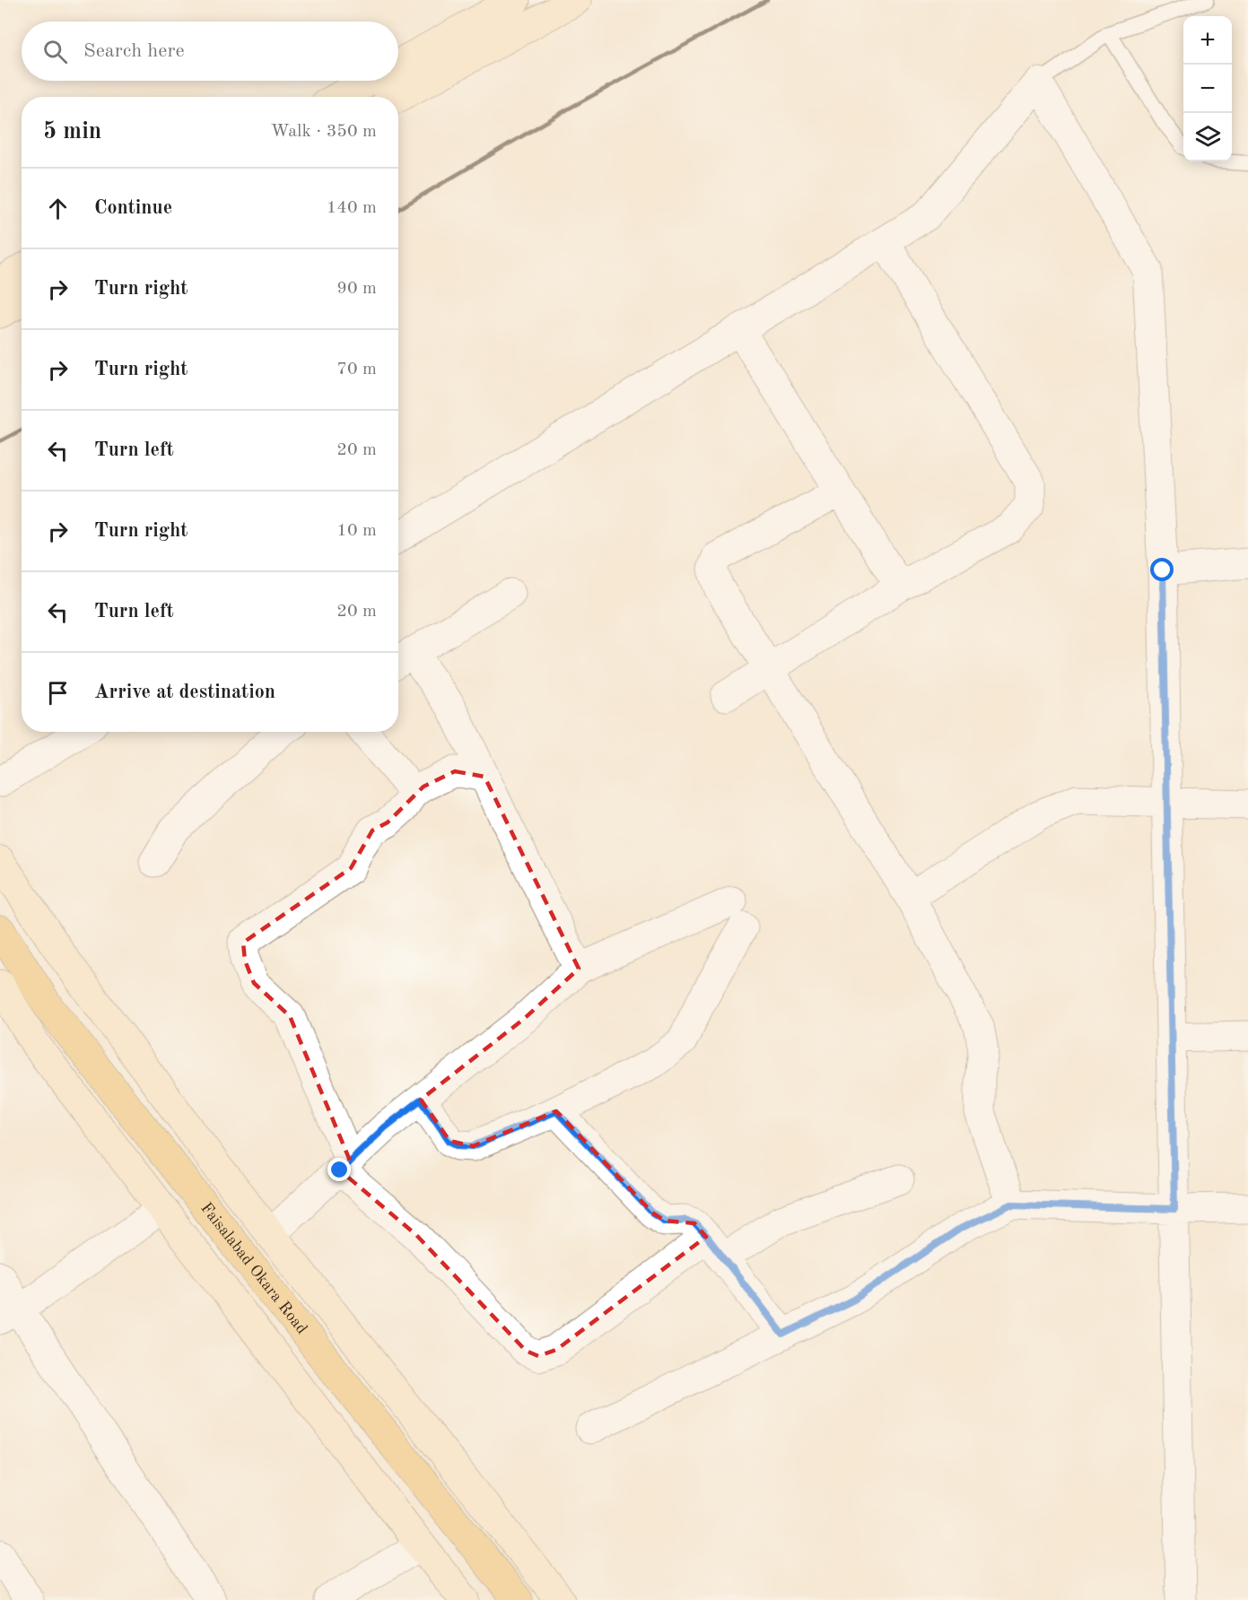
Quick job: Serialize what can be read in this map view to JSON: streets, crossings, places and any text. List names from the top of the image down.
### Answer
{
  "streets": {
    "main road": ["Faisalabad Okara Road"]
  },
  "page": {
    "map_buttons": ["+", "−"],
    "search": "Search here",
    "heading": ["5 min", "Walk · 350 m"],
    "list": [
      ["Continue", "140 m"],
      ["Turn right", "90 m"],
      ["Turn right", "70 m"],
      ["Turn left", "20 m"],
      ["Turn right", "10 m"],
      ["Turn left", "20 m"],
      "Arrive at destination"
    ]
  }
}
